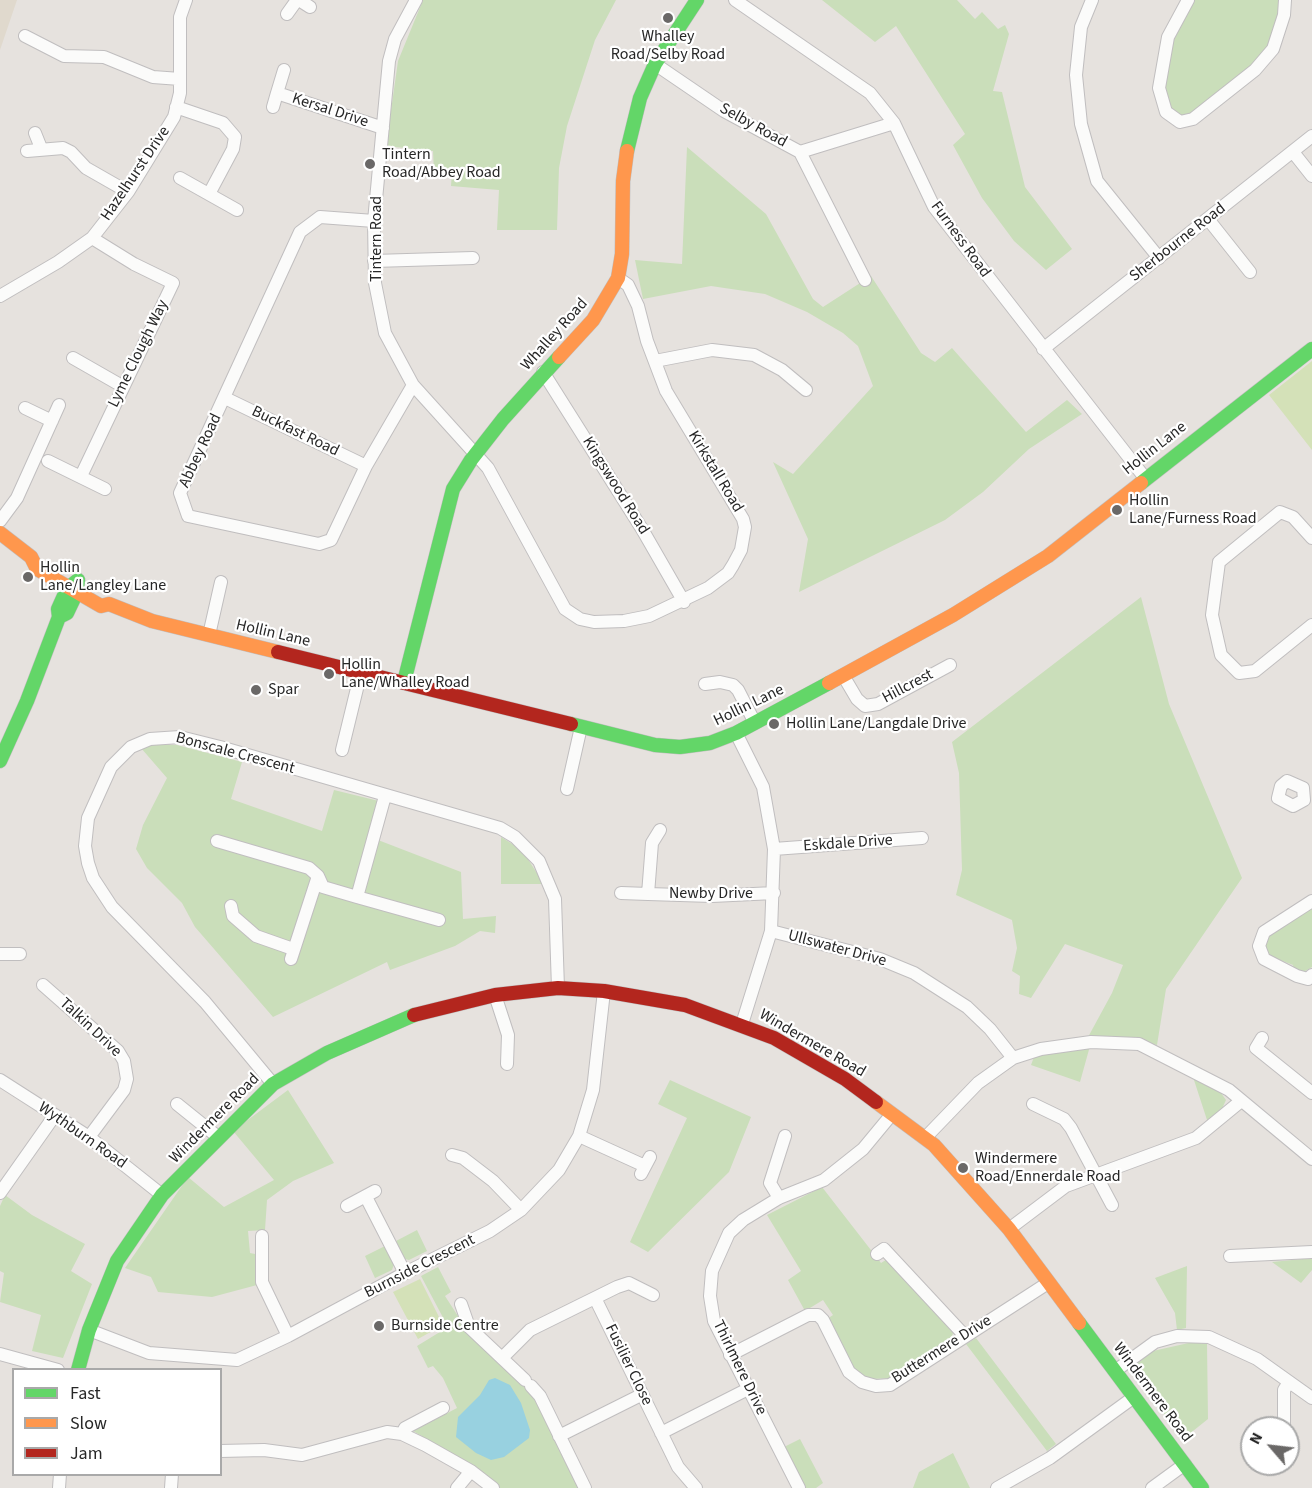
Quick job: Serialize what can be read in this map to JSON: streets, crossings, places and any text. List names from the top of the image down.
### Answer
{
  "streets": {
    "street": [
      "Kersal Drive",
      "Selby Road",
      "Hazelhurst Drive",
      "Tintern Road",
      "Furness Road",
      "Sherbourne Road",
      "Whalley Road",
      "Lyme Clough Way",
      "Buckfast Road",
      "Hollin Lane",
      "Abbey Road",
      "Kirkstall Road",
      "Kingswood Road",
      "Hillcrest",
      "Bonscale Crescent",
      "Eskdale Drive",
      "Newby Drive",
      "Ullswater Drive",
      "Talkin Drive",
      "Windermere Road",
      "Wythburn Road",
      "Burnside Crescent",
      "Buttermere Drive",
      "Fusilier Close",
      "Thirlmere Drive"
    ]
  },
  "crossings": [
    ["Kersal Drive", "Tintern Road"],
    ["Selby Road", "Furness Road"],
    ["Selby Road", "Whalley Road"],
    ["Hazelhurst Drive", "Lyme Clough Way"],
    ["Tintern Road", "Whalley Road"],
    ["Tintern Road", "Abbey Road"],
    ["Tintern Road", "Kirkstall Road"],
    ["Furness Road", "Sherbourne Road"],
    ["Furness Road", "Hollin Lane"],
    ["Whalley Road", "Hollin Lane"],
    ["Whalley Road", "Kirkstall Road"],
    ["Whalley Road", "Kingswood Road"],
    ["Buckfast Road", "Abbey Road"],
    ["Hollin Lane", "Hillcrest"],
    ["Kirkstall Road", "Kingswood Road"],
    ["Bonscale Crescent", "Windermere Road"],
    ["Talkin Drive", "Wythburn Road"],
    ["Windermere Road", "Wythburn Road"],
    ["Windermere Road", "Burnside Crescent"],
    ["Windermere Road", "Buttermere Drive"],
    ["Windermere Road", "Thirlmere Drive"],
    ["Buttermere Drive", "Thirlmere Drive"]
  ],
  "places": [
    "Whalley Road/Selby Road",
    "Tintern Road/Abbey Road",
    "Hollin Lane/Furness Road",
    "Hollin Lane/Langley Lane",
    "Hollin Lane/Whalley Road",
    "Spar",
    "Hollin Lane/Langdale Drive",
    "Windermere Road/Ennerdale Road",
    "Burnside Centre"
  ],
  "legend": ["Fast", "Slow", "Jam"],
  "north": "top left"
}
